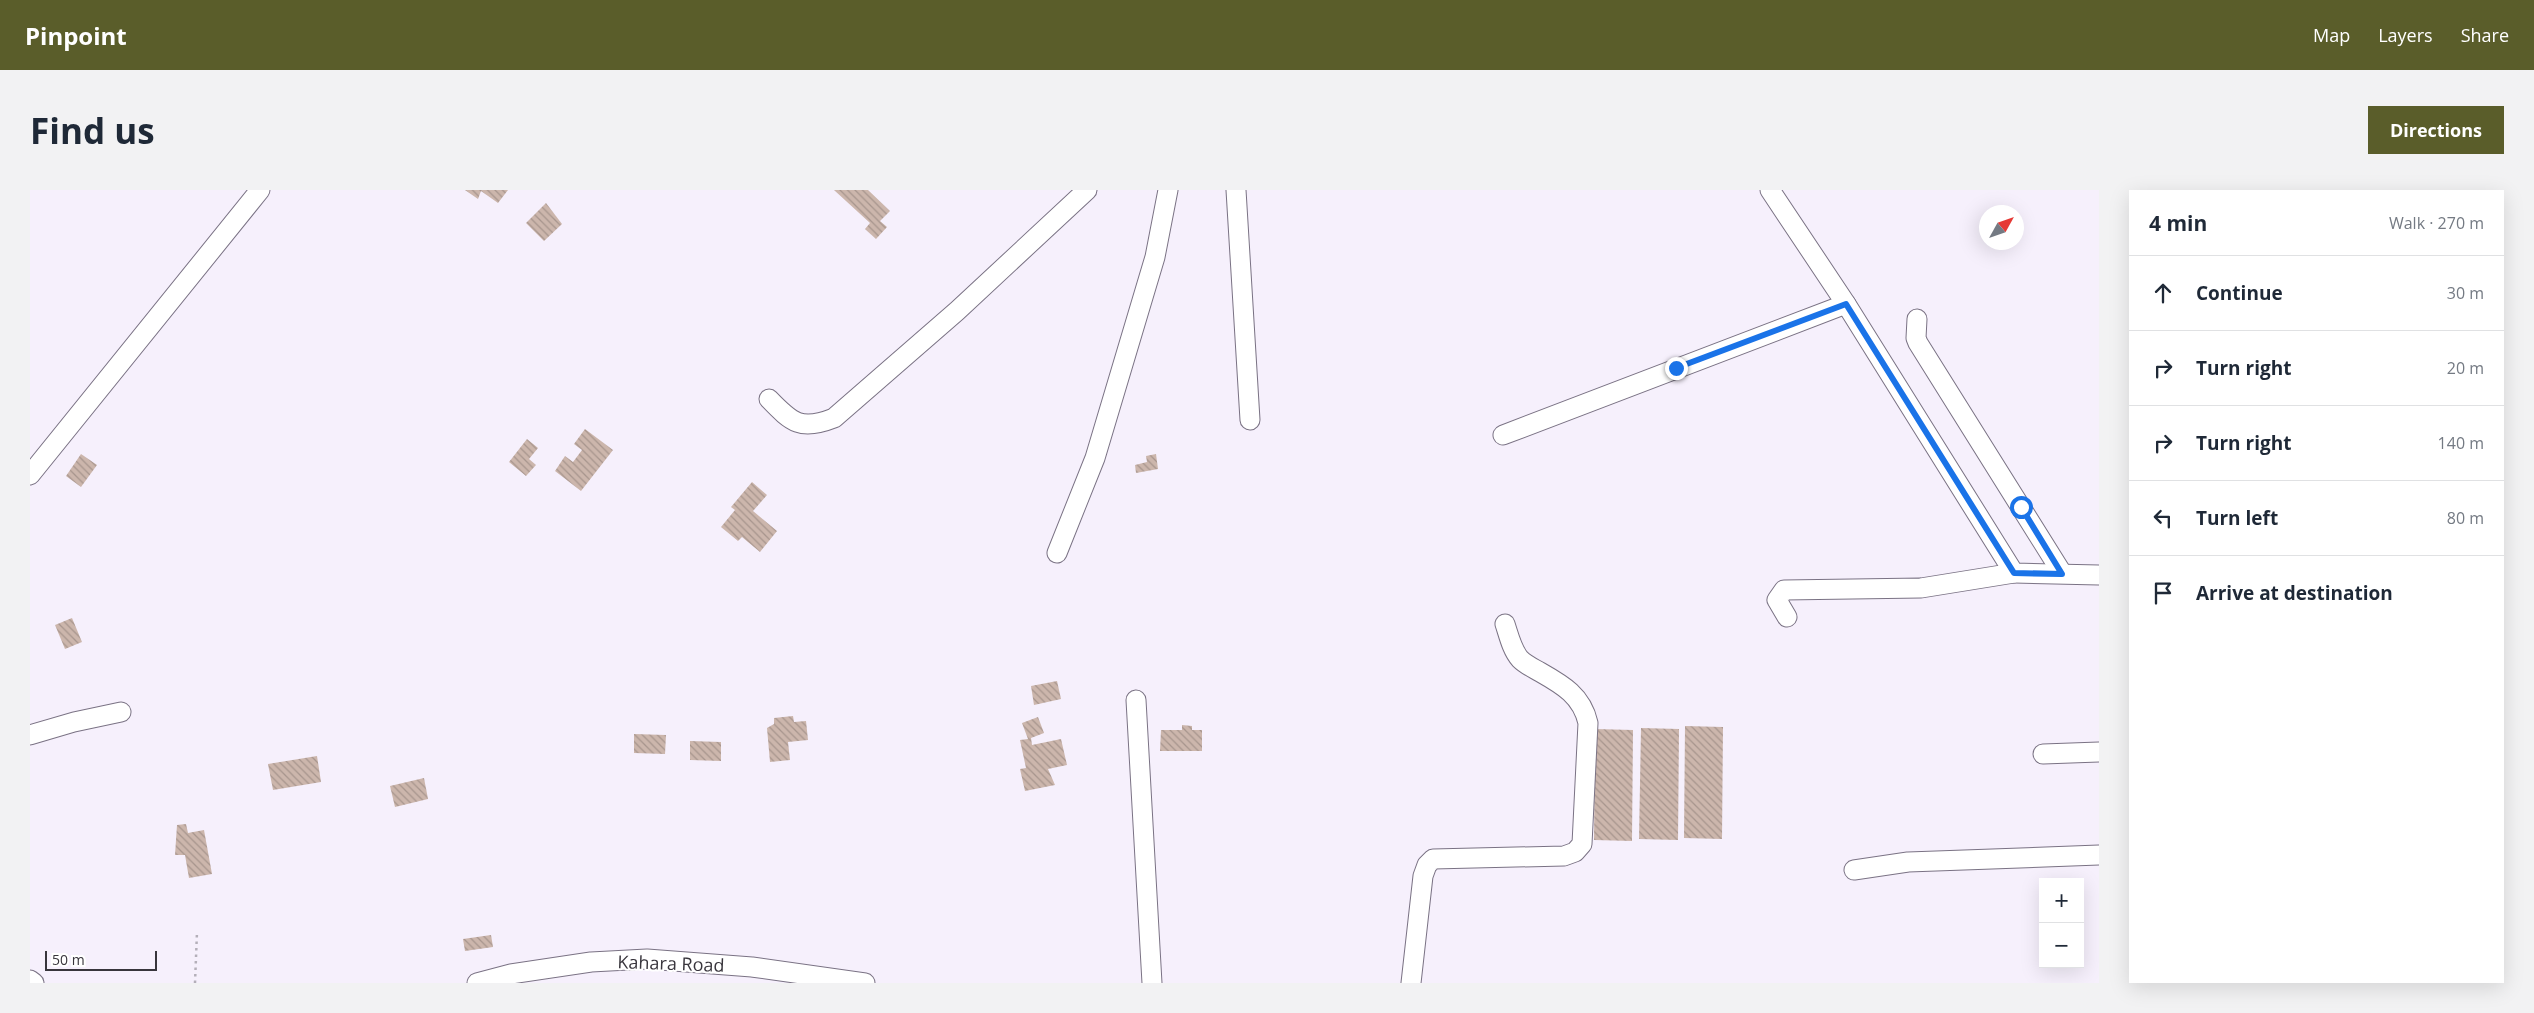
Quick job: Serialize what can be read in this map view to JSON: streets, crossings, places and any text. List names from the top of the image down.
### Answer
{
  "streets": {
    "street": ["Kahara Road"]
  },
  "scale_bar": "50 m",
  "north": "top right",
  "page": {
    "header": "Pinpoint",
    "nav": ["Map", "Layers", "Share"],
    "buttons": "Directions",
    "title": "Find us",
    "heading": ["4 min", "Walk · 270 m"],
    "list": [
      ["Continue", "30 m"],
      ["Turn right", "20 m"],
      ["Turn right", "140 m"],
      ["Turn left", "80 m"],
      "Arrive at destination"
    ],
    "map_buttons": ["+", "−"],
    "scale": "50 m"
  }
}
